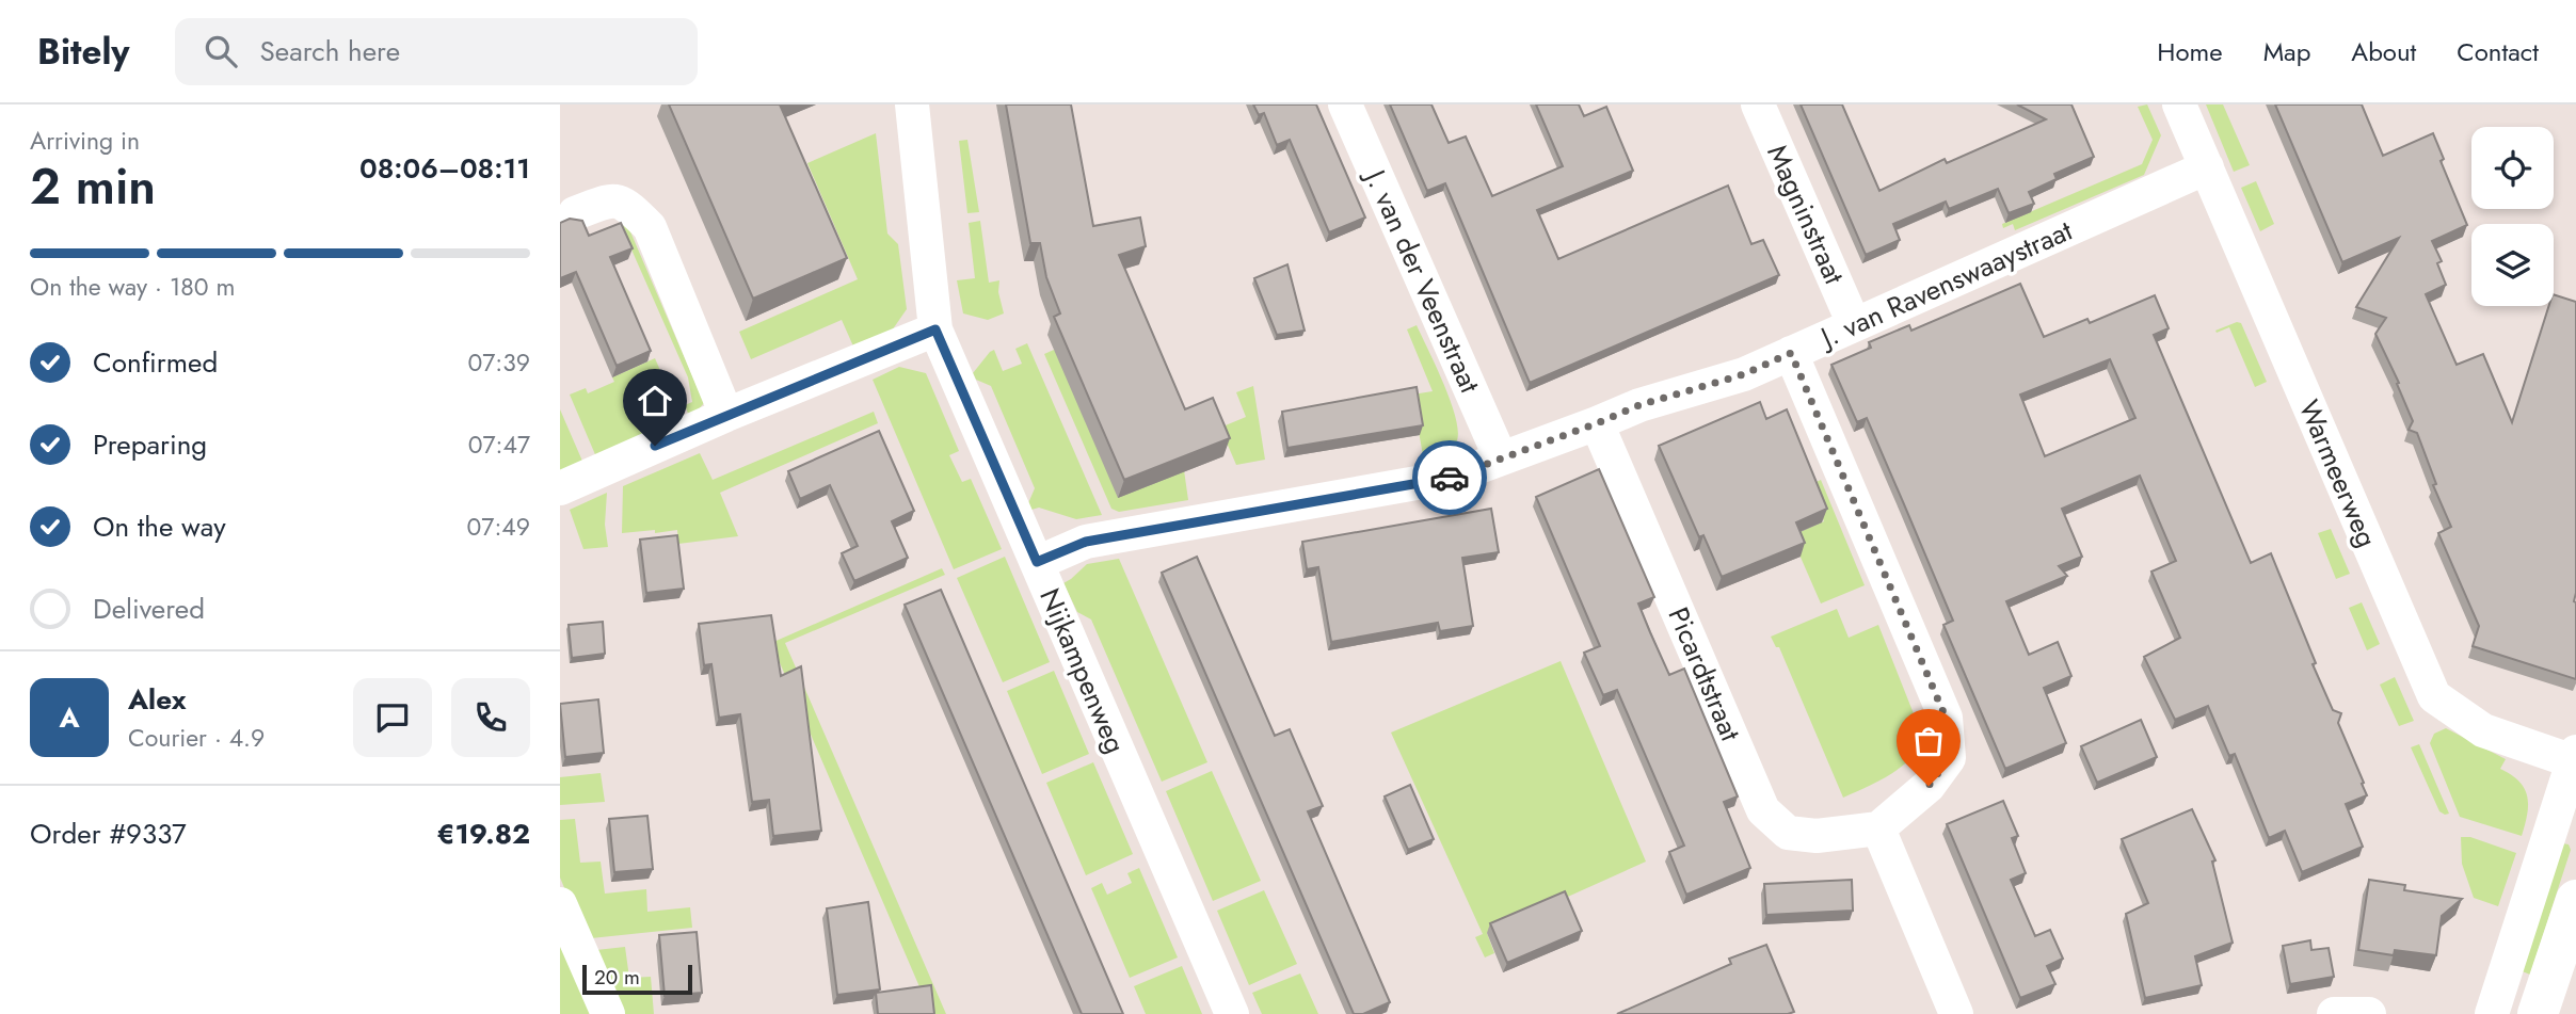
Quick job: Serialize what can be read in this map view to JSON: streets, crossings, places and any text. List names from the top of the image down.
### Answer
{
  "streets": {
    "street": [
      "Magninstraat",
      "J. van der Veenstraat",
      "J. van Ravenswaaystraat",
      "Warmeerweg",
      "Nijkampenweg",
      "Picardtstraat"
    ]
  },
  "crossings": [
    ["Magninstraat", "J. van Ravenswaaystraat"],
    ["J. van der Veenstraat", "J. van Ravenswaaystraat"],
    ["J. van Ravenswaaystraat", "Warmeerweg"],
    ["J. van Ravenswaaystraat", "Nijkampenweg"],
    ["J. van Ravenswaaystraat", "Picardtstraat"]
  ],
  "scale_bar": "20 m",
  "page": {
    "header": "Bitely",
    "search": "Search here",
    "nav": [
      "Home",
      "Map",
      "About",
      "Contact"
    ],
    "heading": ["2 min", "Arriving in", "08:06–08:11"],
    "panel": [
      "Alex",
      "Courier · 4.9",
      "Order #9337",
      "€19.82"
    ],
    "bar": "On the way · 180 m",
    "list": [
      ["Confirmed", "07:39"],
      ["Preparing", "07:47"],
      ["On the way", "07:49"],
      "Delivered"
    ],
    "round": "A",
    "scale": "20 m"
  }
}
